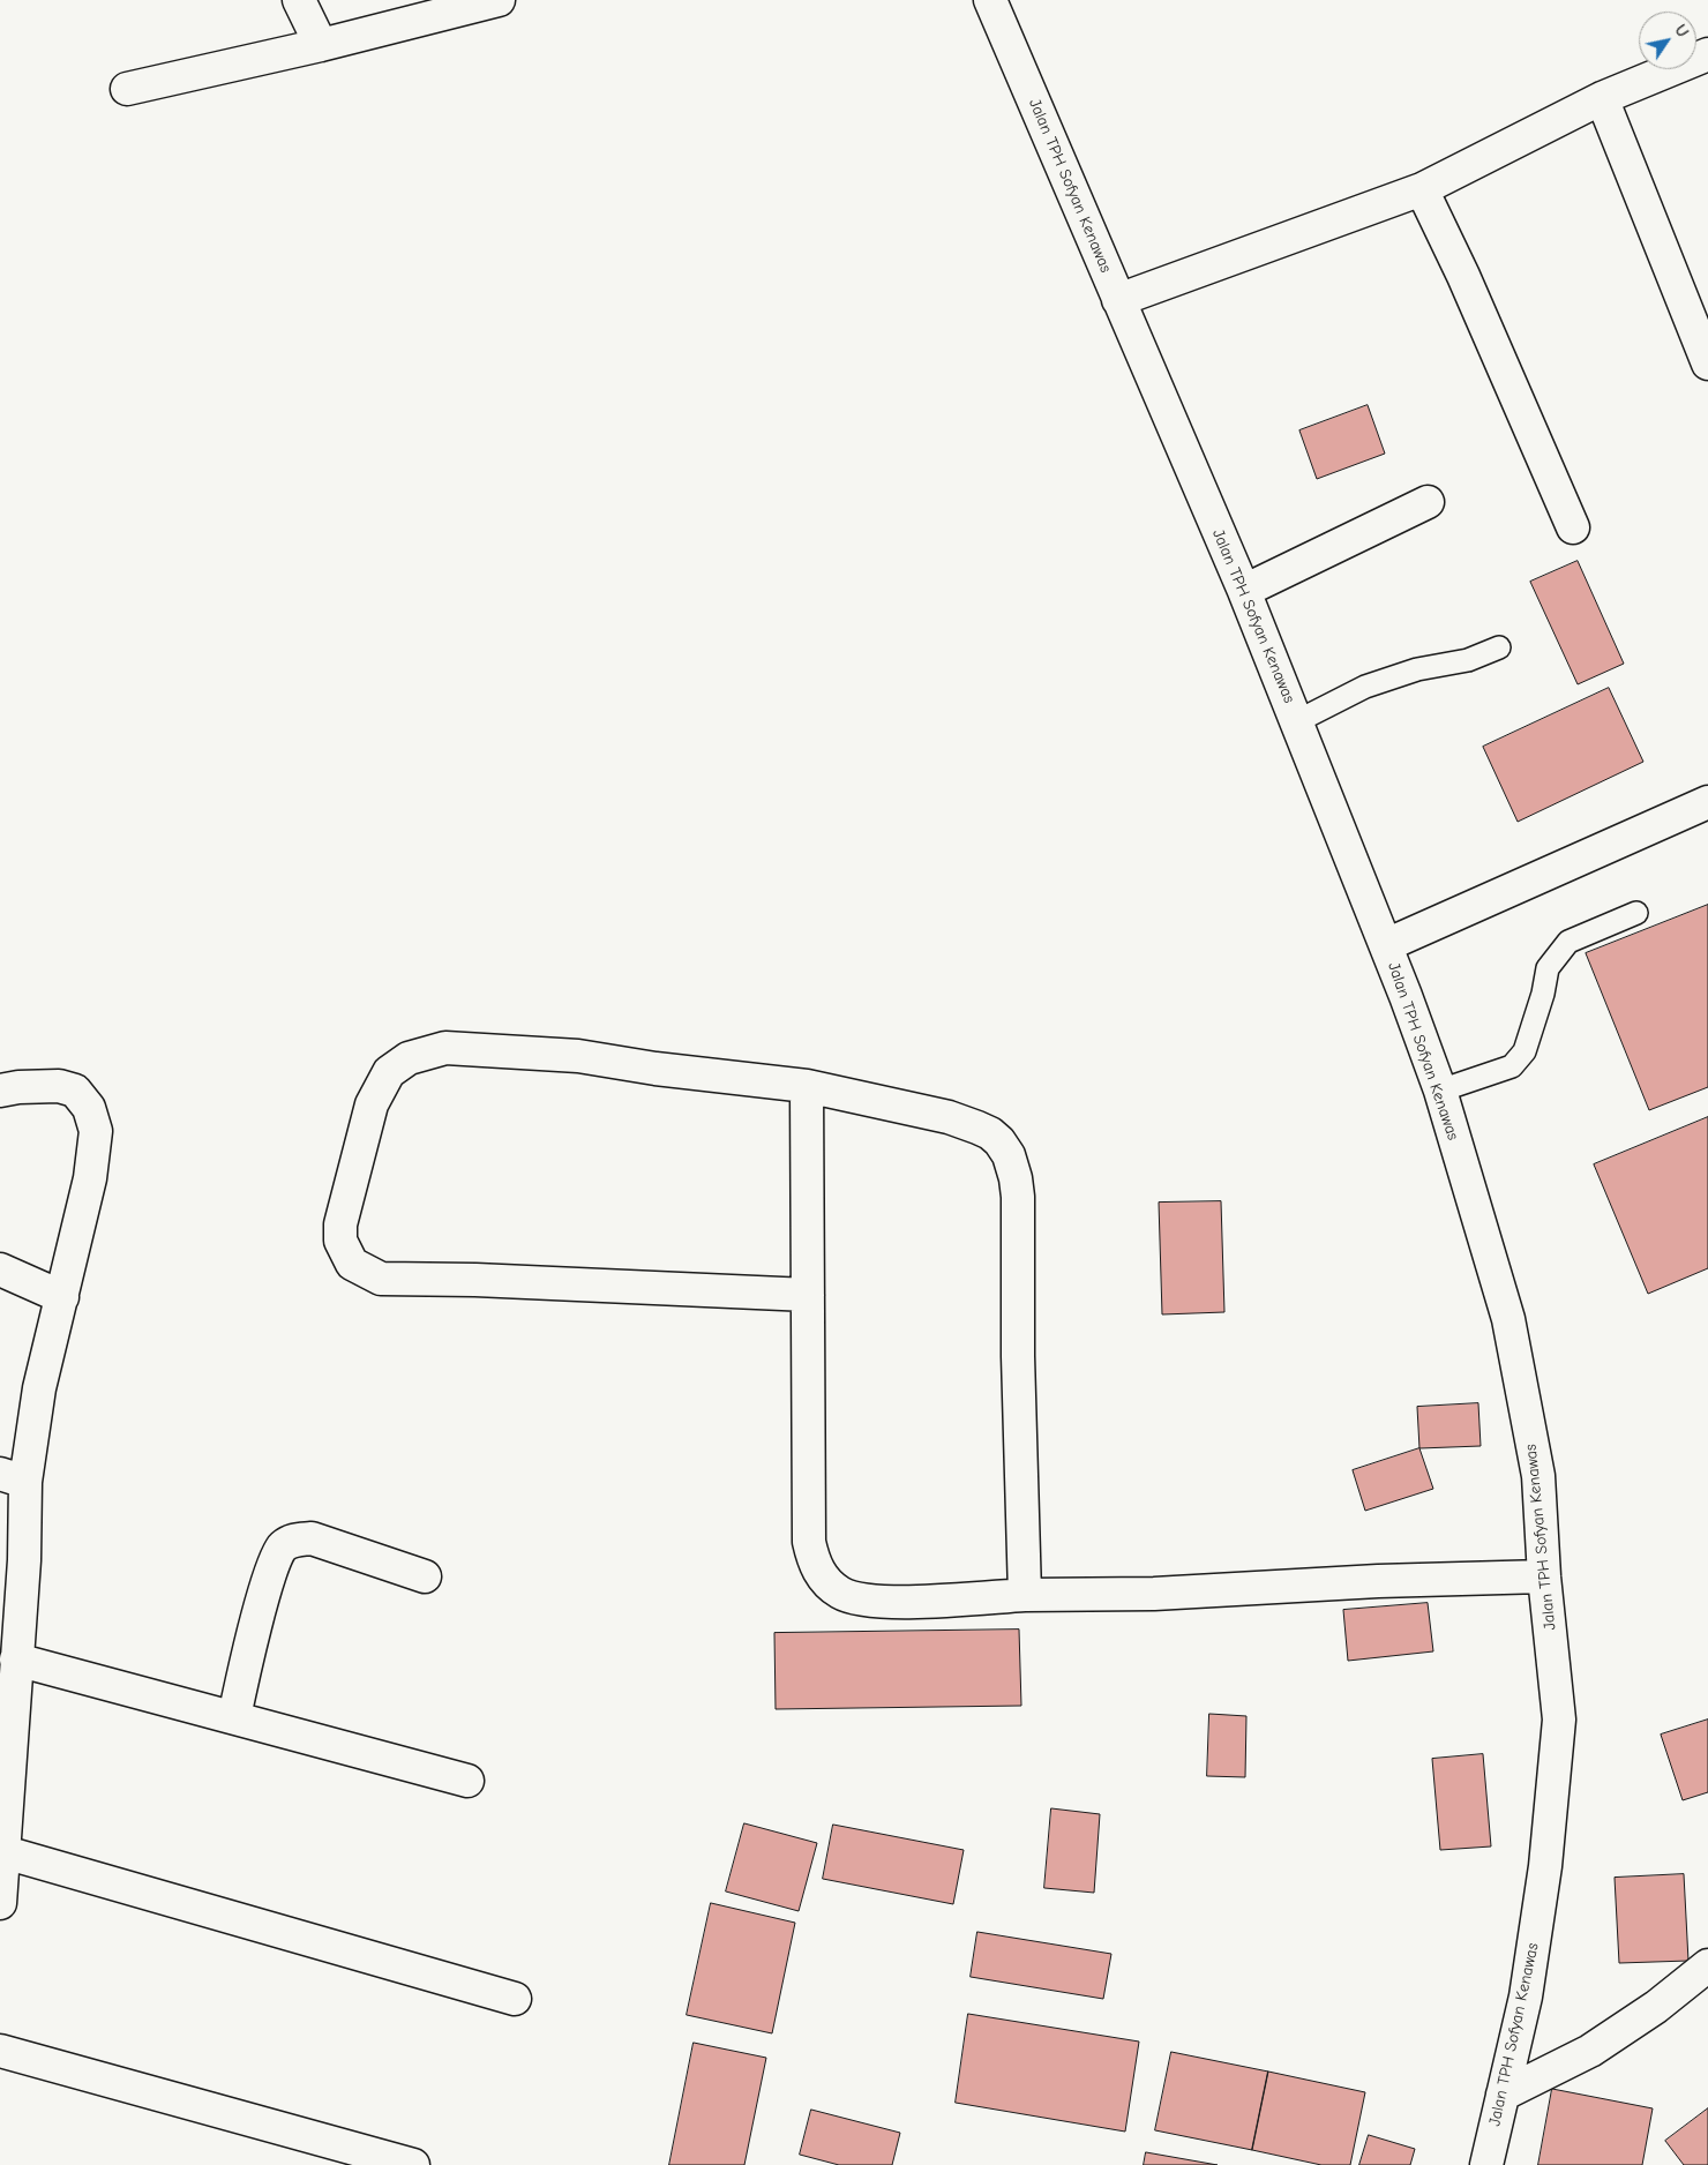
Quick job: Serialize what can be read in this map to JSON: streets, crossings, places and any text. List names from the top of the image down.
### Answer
{
  "streets": {
    "street": ["Jalan TPH Sofyan Kenawas"]
  },
  "north": "top right"
}
